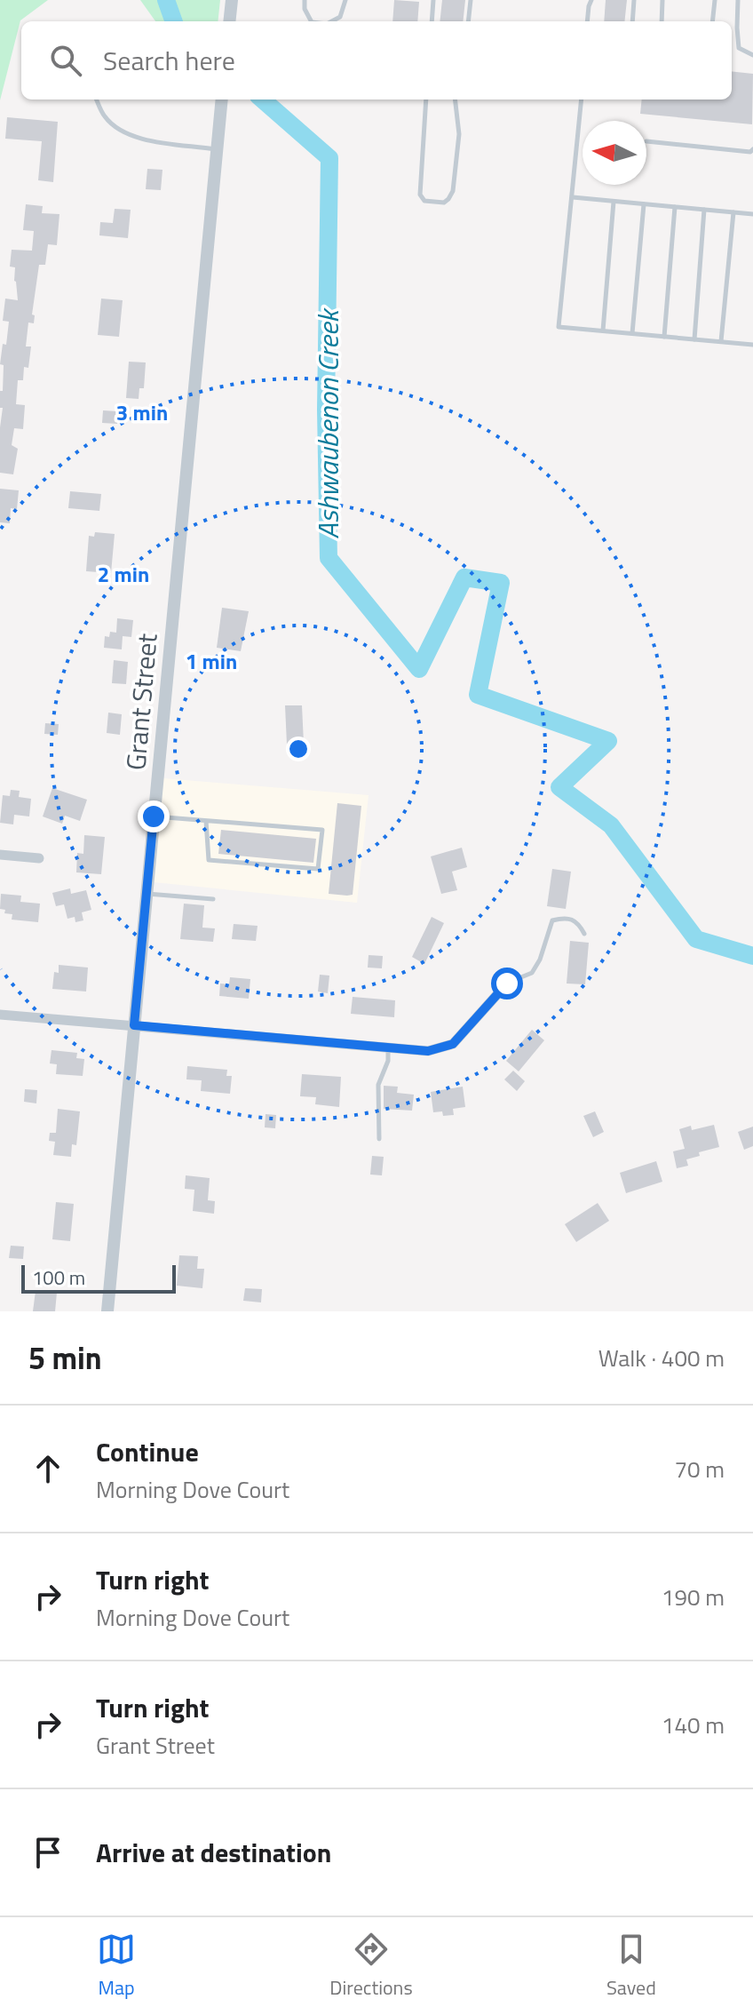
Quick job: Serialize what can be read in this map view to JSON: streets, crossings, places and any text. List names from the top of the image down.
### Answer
{
  "streets": {
    "street": ["Grant Street"]
  },
  "water": ["Ashwaubenon Creek"],
  "scale_bar": "100 m",
  "north": "left",
  "page": {
    "search": "Search here",
    "scale": "100 m",
    "heading": ["5 min", "Walk · 400 m"],
    "list": [
      ["Continue", "Morning Dove Court", "70 m"],
      ["Turn right", "Morning Dove Court", "190 m"],
      ["Turn right", "Grant Street", "140 m"],
      "Arrive at destination"
    ],
    "nav": ["Map", "Directions", "Saved"]
  },
  "rings": ["3 min", "2 min", "1 min"]
}
